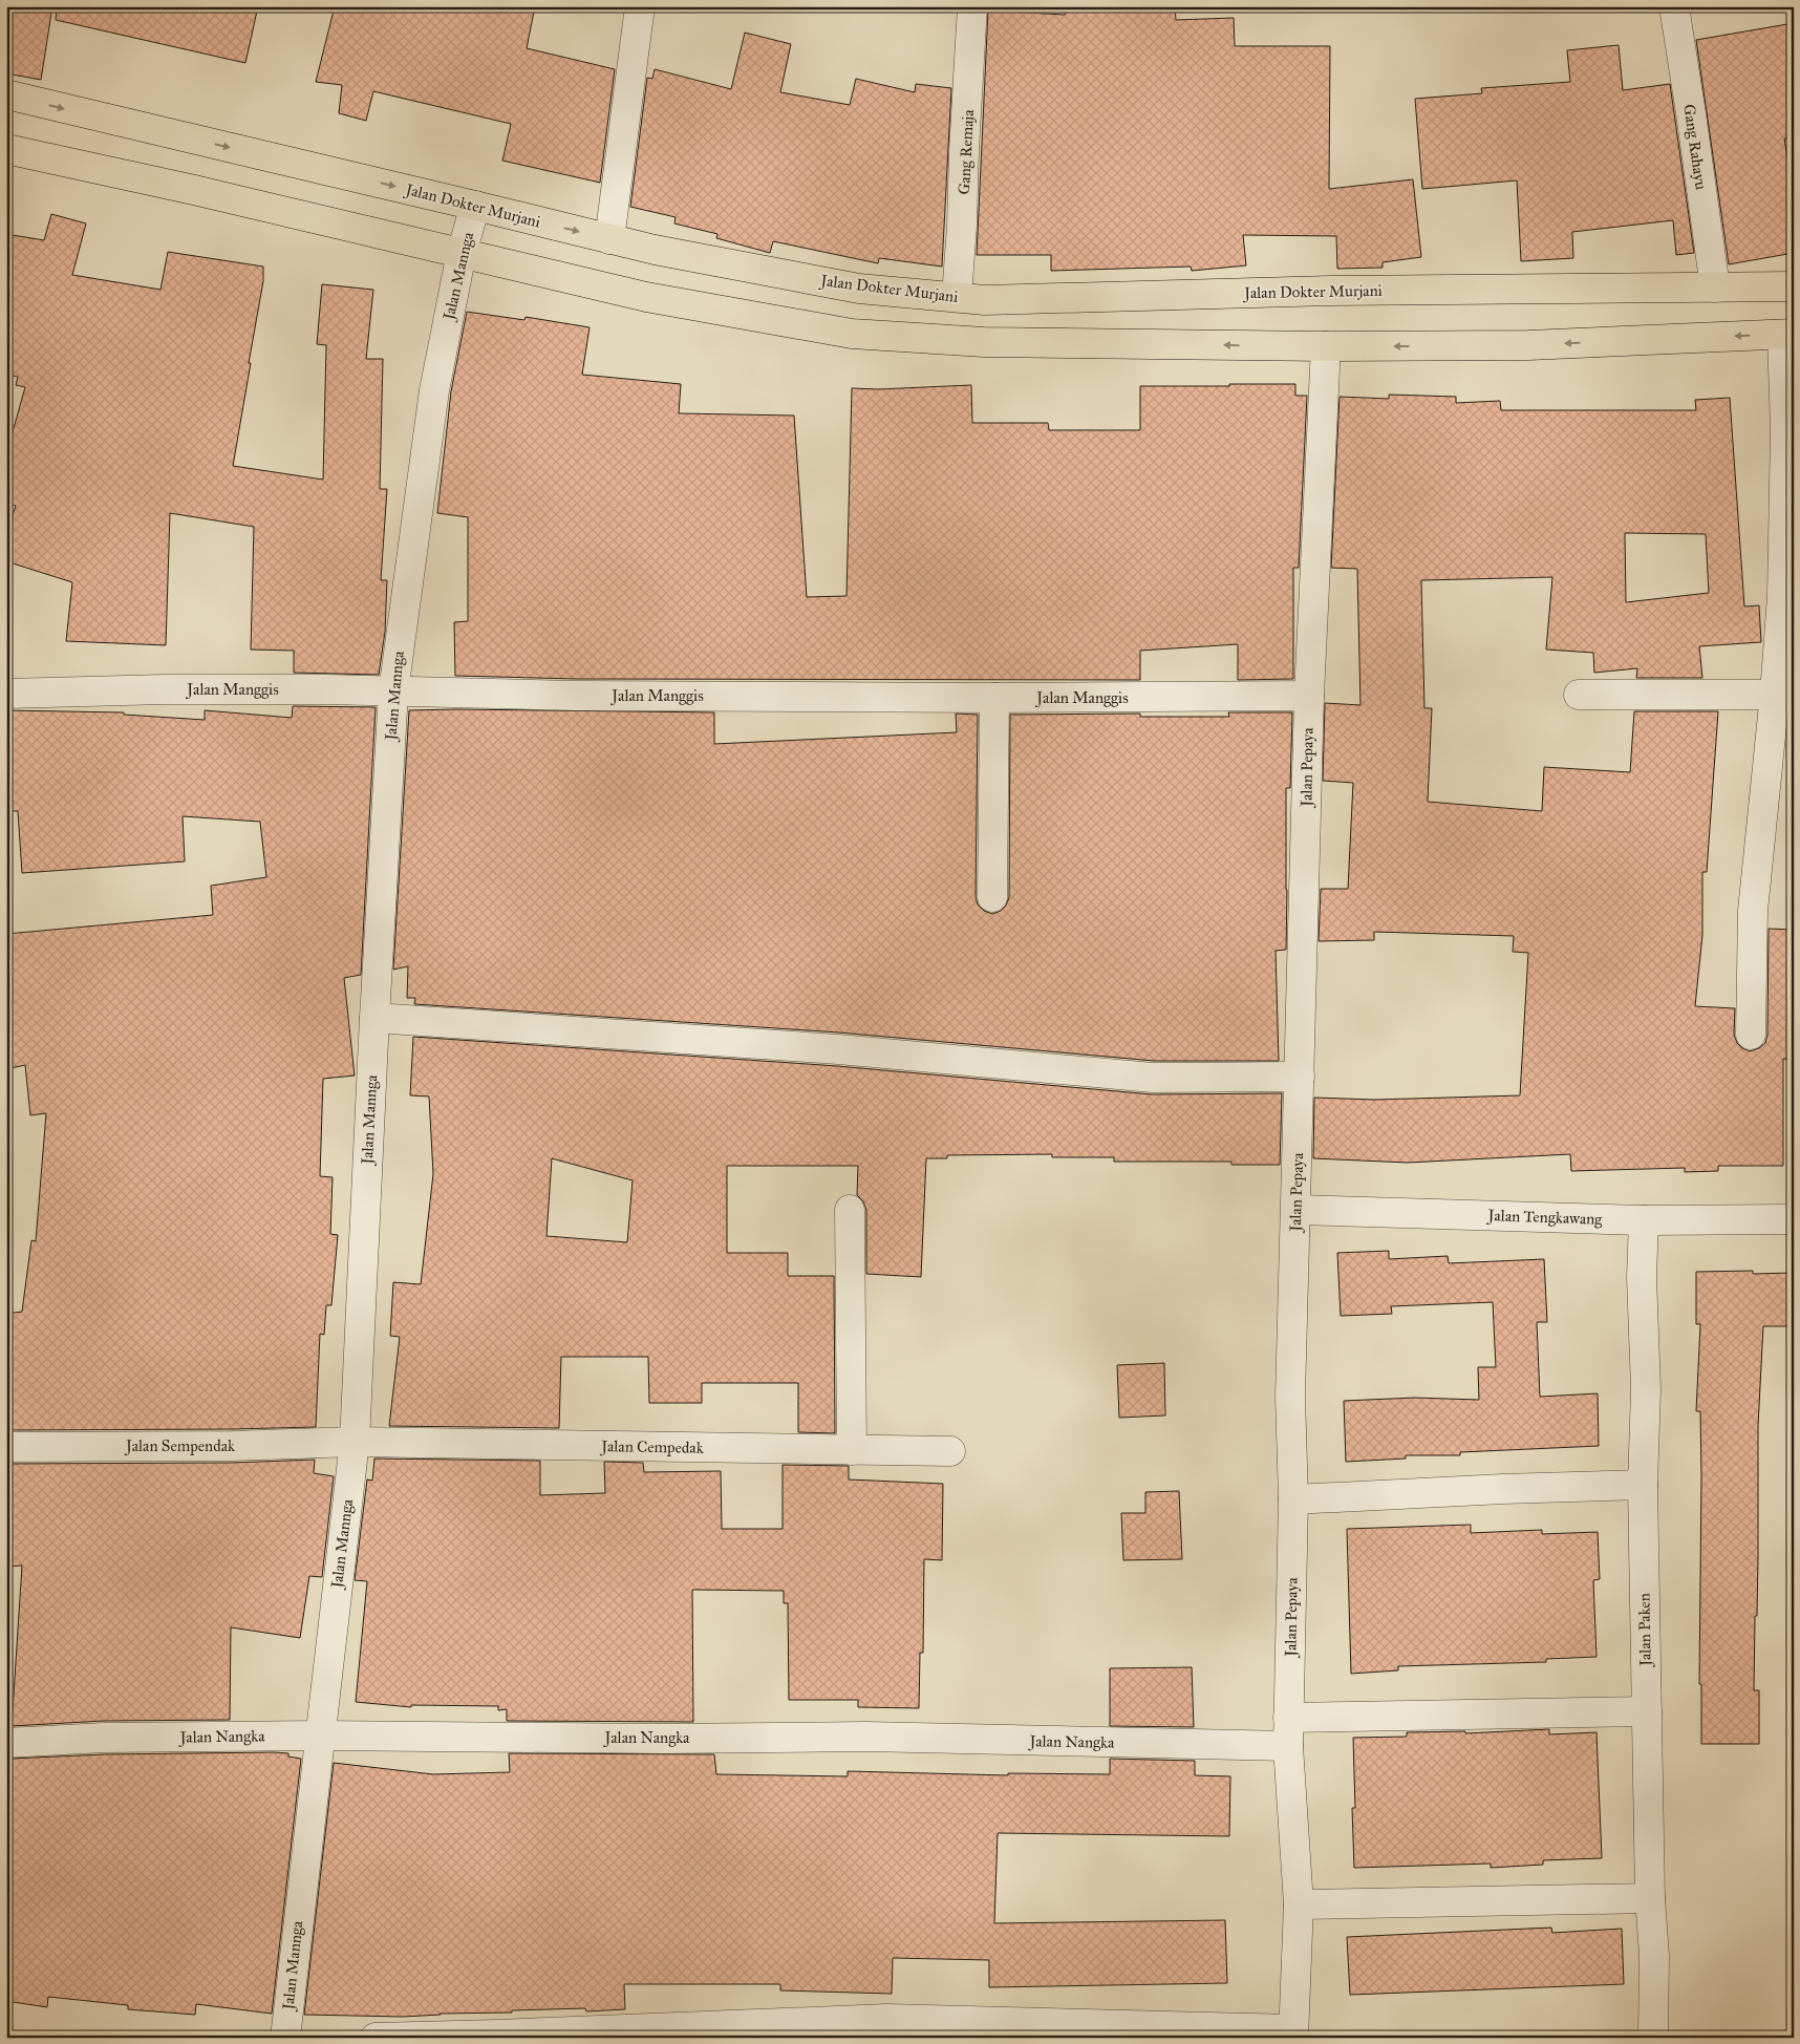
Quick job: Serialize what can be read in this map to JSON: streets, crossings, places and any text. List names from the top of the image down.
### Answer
{
  "streets": {
    "main road": ["Jalan Dokter Murjani"],
    "street": [
      "Gang Rahayu",
      "Gang Remaja",
      "Jalan Mannga",
      "Jalan Manggis",
      "Jalan Pepaya",
      "Jalan Tengkawang",
      "Jalan Sempendak",
      "Jalan Cempedak",
      "Jalan Paken",
      "Jalan Nangka"
    ]
  },
  "crossings": [
    ["Gang Rahayu", "Jalan Dokter Murjani"],
    ["Gang Remaja", "Jalan Dokter Murjani"],
    ["Jalan Dokter Murjani", "Jalan Mannga"],
    ["Jalan Mannga", "Jalan Manggis"],
    ["Jalan Mannga", "Jalan Sempendak"],
    ["Jalan Mannga", "Jalan Cempedak"],
    ["Jalan Mannga", "Jalan Nangka"],
    ["Jalan Manggis", "Jalan Pepaya"],
    ["Jalan Pepaya", "Jalan Tengkawang"],
    ["Jalan Pepaya", "Jalan Nangka"],
    ["Jalan Tengkawang", "Jalan Paken"],
    ["Jalan Sempendak", "Jalan Cempedak"]
  ]
}
